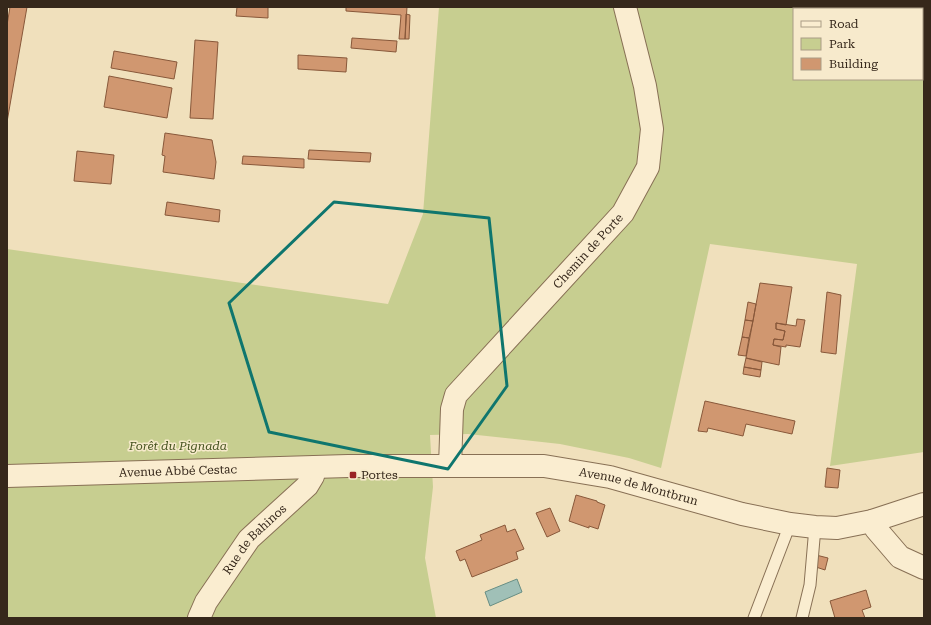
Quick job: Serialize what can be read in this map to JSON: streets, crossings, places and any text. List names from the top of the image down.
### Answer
{
  "streets": {
    "street": [
      "Chemin de Porte",
      "Avenue Abbé Cestac",
      "Avenue de Montbrun",
      "Rue de Bahinos"
    ]
  },
  "crossings": [
    ["Chemin de Porte", "Avenue de Montbrun"],
    ["Avenue Abbé Cestac", "Avenue de Montbrun"],
    ["Avenue Abbé Cestac", "Rue de Bahinos"]
  ],
  "parks": ["Forêt du Pignada"],
  "places": {
    "transit": ["Portes"]
  },
  "legend": ["Road", "Park", "Building"]
}
